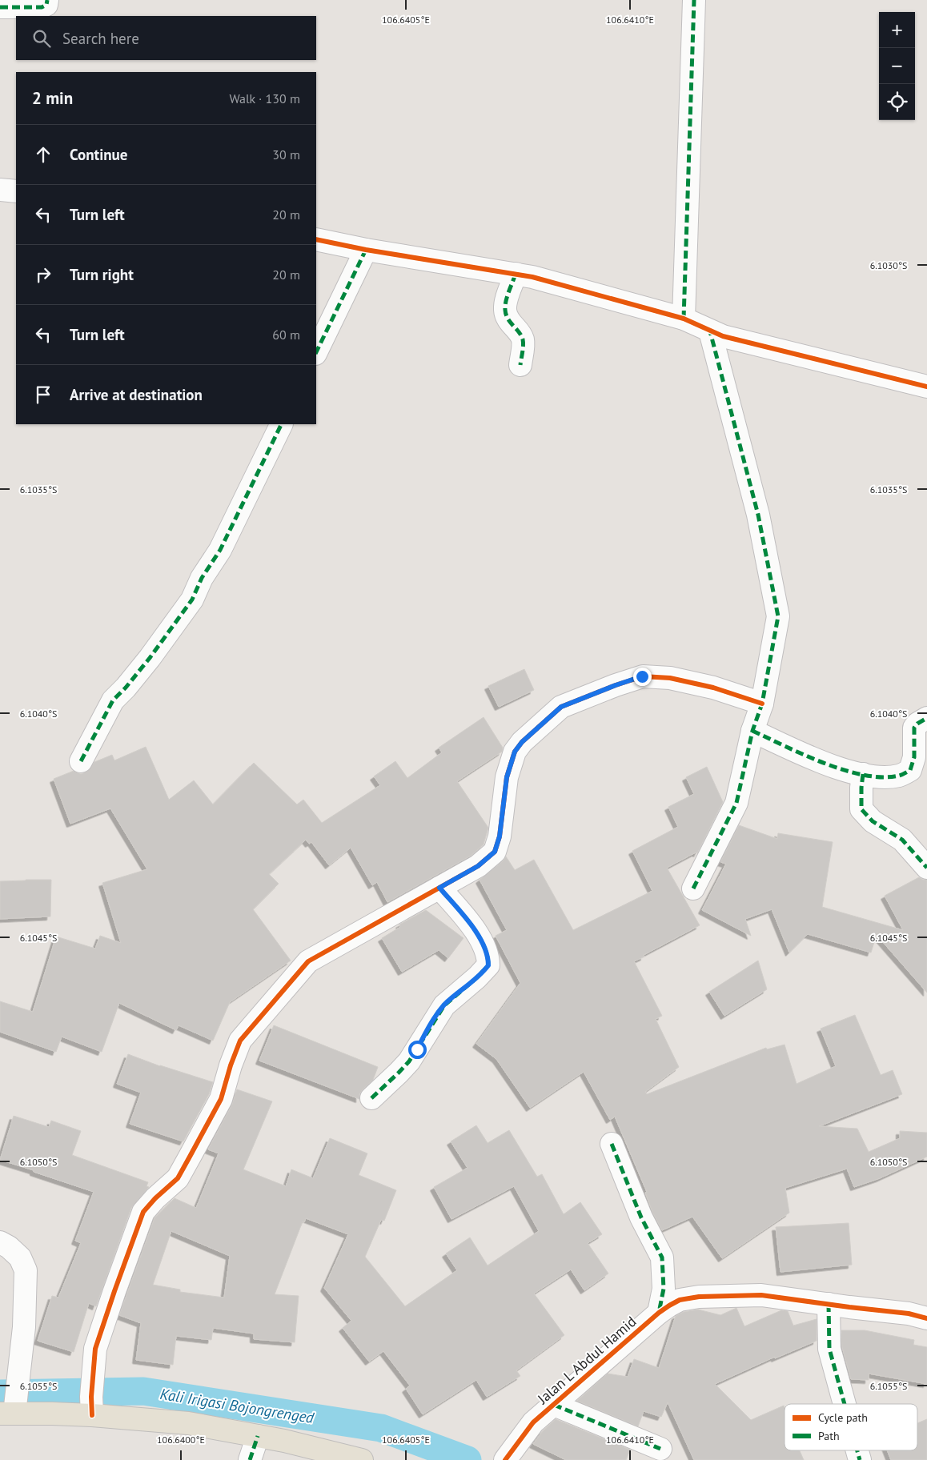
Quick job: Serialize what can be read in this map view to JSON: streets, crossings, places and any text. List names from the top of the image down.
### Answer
{
  "streets": {
    "street": ["Jalan L Abdul Hamid"]
  },
  "water": ["Kali Irigasi Bojongrenged"],
  "legend": ["Cycle path", "Path"],
  "page": {
    "map_buttons": ["+", "−"],
    "search": "Search here",
    "heading": ["2 min", "Walk · 130 m"],
    "list": [
      ["Continue", "30 m"],
      ["Turn left", "20 m"],
      ["Turn right", "20 m"],
      ["Turn left", "60 m"],
      "Arrive at destination"
    ]
  },
  "coordinates": [
    "106.6405°E",
    "106.6410°E",
    "6.1030°S",
    "6.1035°S",
    "6.1040°S",
    "6.1045°S",
    "6.1050°S",
    "6.1055°S",
    "106.6400°E"
  ]
}
